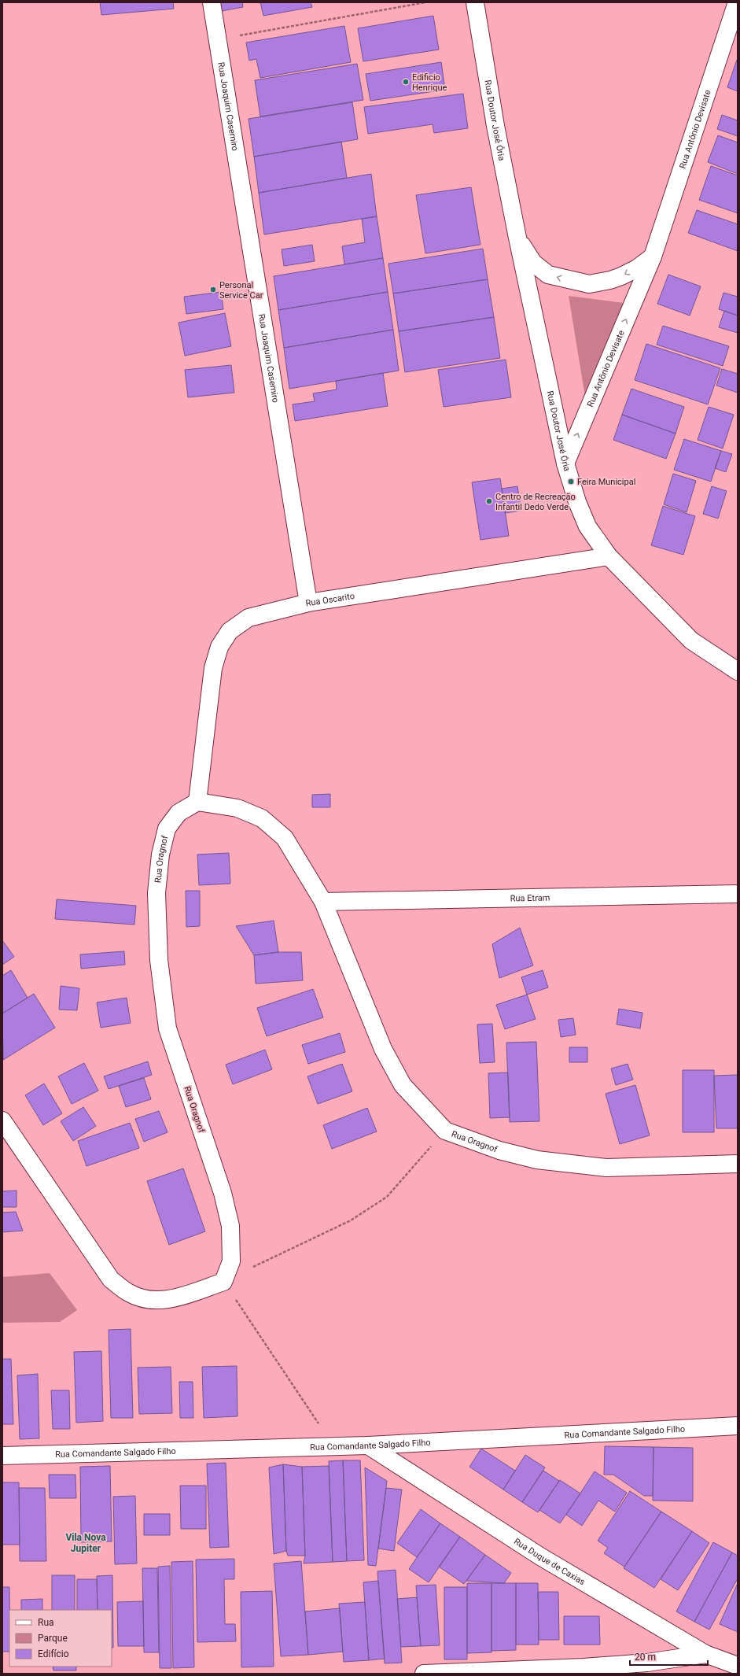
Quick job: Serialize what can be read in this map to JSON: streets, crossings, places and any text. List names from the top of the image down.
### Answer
{
  "streets": {
    "street": [
      "Rua Joaquim Casemiro",
      "Rua Doutor José Ória",
      "Rua Antônio Devisate",
      "Rua Oscarito",
      "Rua Oragnof",
      "Rua Etram",
      "Rua Comandante Salgado Filho",
      "Rua Duque de Caxias"
    ]
  },
  "crossings": [
    ["Rua Joaquim Casemiro", "Rua Oscarito"],
    ["Rua Doutor José Ória", "Rua Antônio Devisate"],
    ["Rua Doutor José Ória", "Rua Oscarito"],
    ["Rua Oscarito", "Rua Oragnof"],
    ["Rua Oragnof", "Rua Etram"],
    ["Rua Comandante Salgado Filho", "Rua Duque de Caxias"]
  ],
  "one_way": ["Rua Antônio Devisate"],
  "districts": ["Vila Nova Jupiter"],
  "places": [
    "Edificio Henrique",
    "Personal Service Car",
    "Feira Municipal",
    "Centro de Recreação Infantil Dedo Verde"
  ],
  "legend": ["Rua", "Parque", "Edifício"],
  "scale_bar": "20 m"
}
